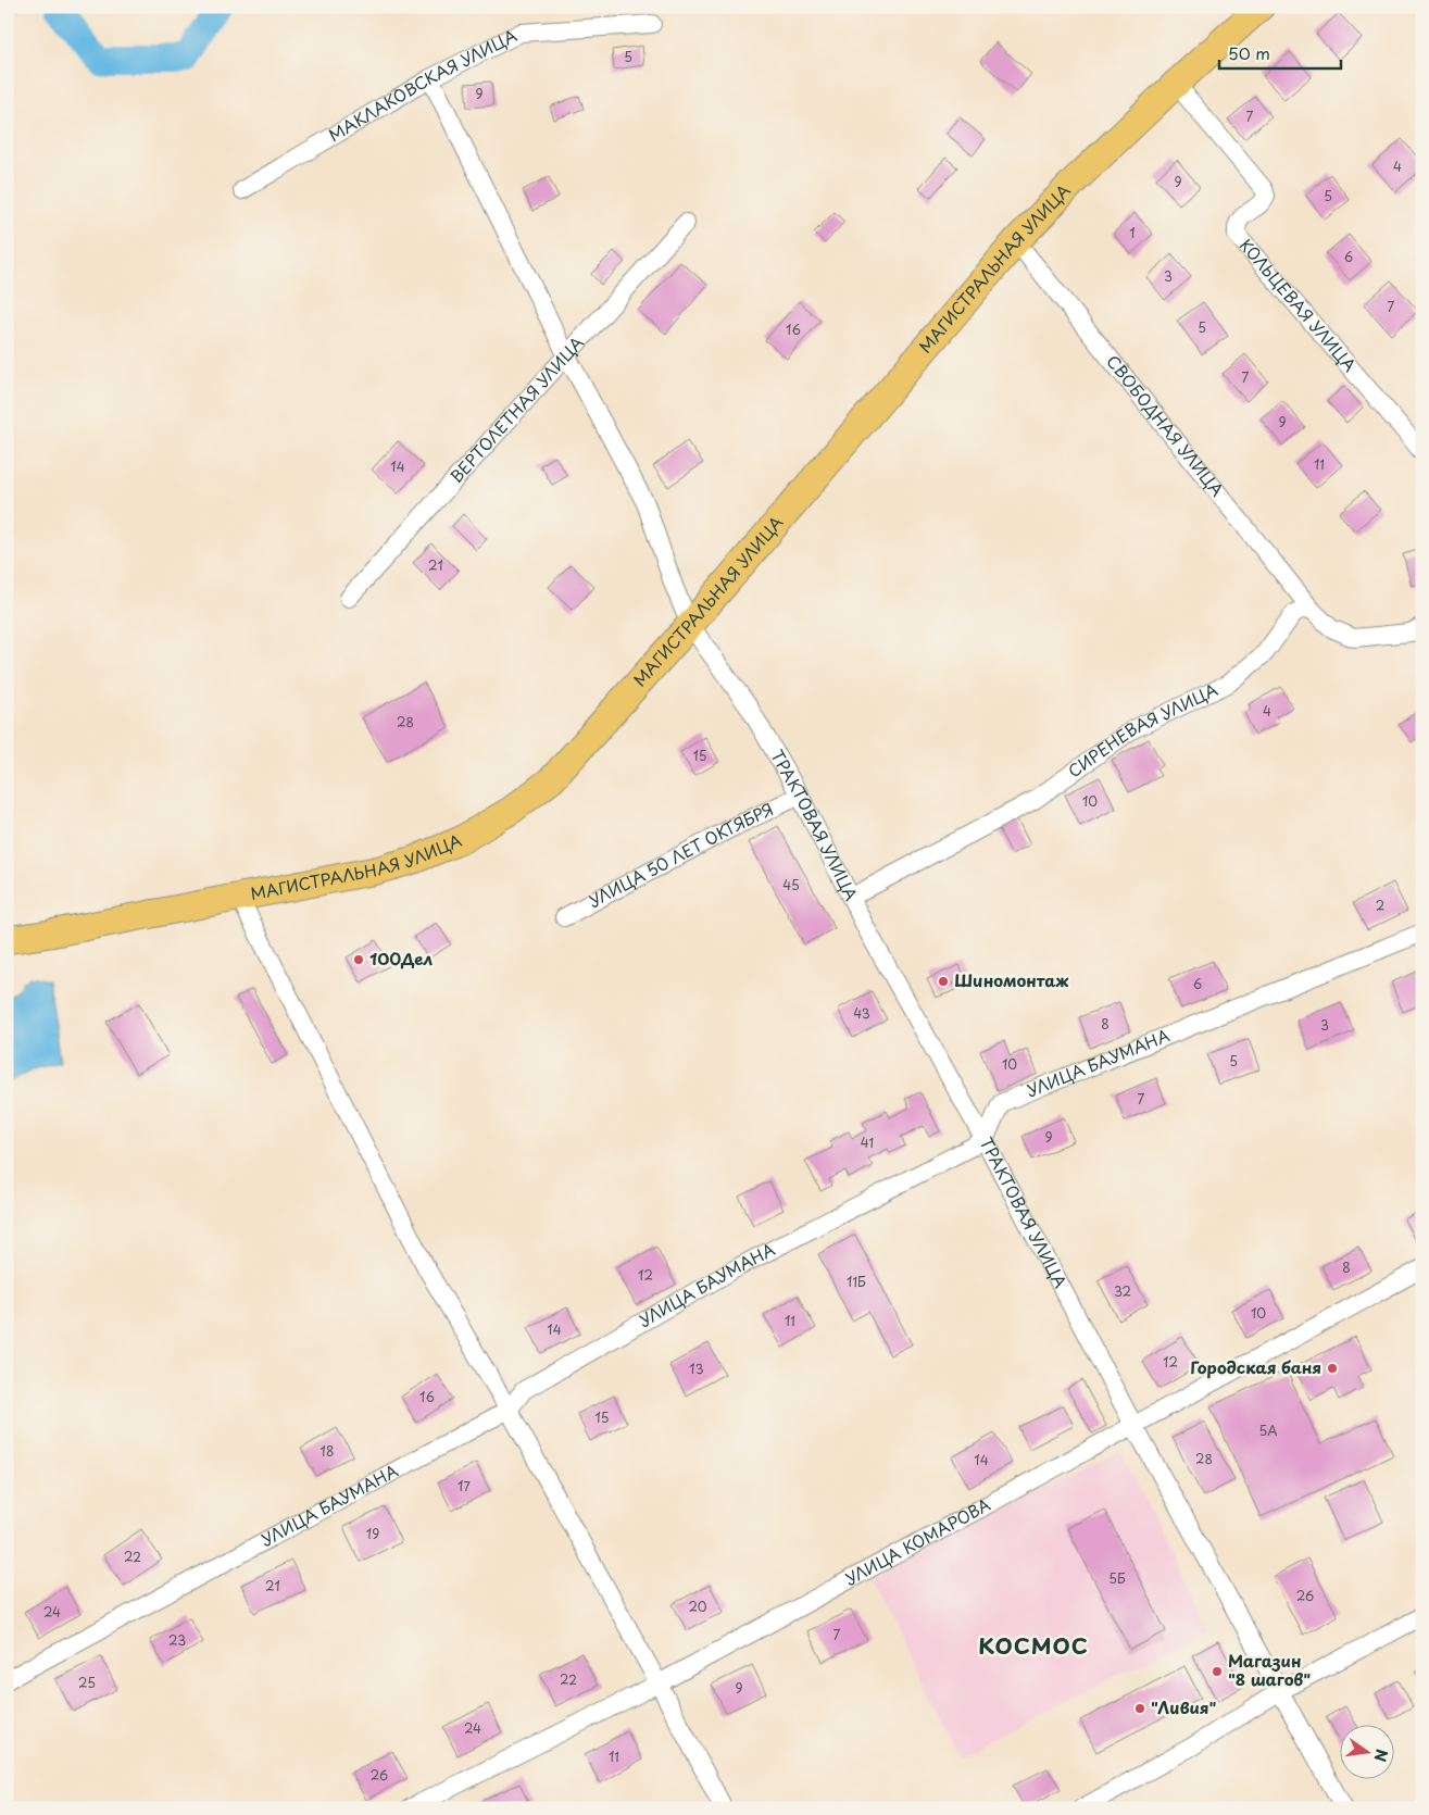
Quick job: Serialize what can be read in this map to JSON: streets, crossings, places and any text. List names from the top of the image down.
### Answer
{
  "streets": {
    "main road": ["МАГИСТРАЛЬНАЯ УЛИЦА"],
    "street": [
      "МАКЛАКОВСКАЯ УЛИЦА",
      "КОЛЬЦЕВАЯ УЛИЦА",
      "ВЕРТОЛЕТНАЯ УЛИЦА",
      "СВОБОДНАЯ УЛИЦА",
      "СИРЕНЕВАЯ УЛИЦА",
      "ТРАКТОВАЯ УЛИЦА",
      "УЛИЦА 50 ЛЕТ ОКТЯБРЯ",
      "УЛИЦА БАУМАНА",
      "УЛИЦА КОМАРОВА"
    ]
  },
  "crossings": [
    ["МАКЛАКОВСКАЯ УЛИЦА", "ТРАКТОВАЯ УЛИЦА"],
    ["МАГИСТРАЛЬНАЯ УЛИЦА", "КОЛЬЦЕВАЯ УЛИЦА"],
    ["МАГИСТРАЛЬНАЯ УЛИЦА", "СВОБОДНАЯ УЛИЦА"],
    ["МАГИСТРАЛЬНАЯ УЛИЦА", "ТРАКТОВАЯ УЛИЦА"],
    ["ВЕРТОЛЕТНАЯ УЛИЦА", "ТРАКТОВАЯ УЛИЦА"],
    ["СВОБОДНАЯ УЛИЦА", "СИРЕНЕВАЯ УЛИЦА"],
    ["СИРЕНЕВАЯ УЛИЦА", "ТРАКТОВАЯ УЛИЦА"],
    ["ТРАКТОВАЯ УЛИЦА", "УЛИЦА 50 ЛЕТ ОКТЯБРЯ"],
    ["ТРАКТОВАЯ УЛИЦА", "УЛИЦА БАУМАНА"],
    ["ТРАКТОВАЯ УЛИЦА", "УЛИЦА КОМАРОВА"]
  ],
  "districts": ["КОСМОС"],
  "places": [
    "100Дел",
    "Шиномонтаж",
    "Городская баня",
    "Магазин \"8 шагов\"",
    "\"Ливия\""
  ],
  "house_numbers": [
    "5",
    "9",
    "7",
    "4",
    "9",
    "5",
    "1",
    "6",
    "3",
    "7",
    "5",
    "16",
    "7",
    "9",
    "11",
    "14",
    "21",
    "4",
    "28",
    "15",
    "10",
    "45",
    "2",
    "6",
    "43",
    "8",
    "3",
    "5",
    "10",
    "7",
    "9",
    "41",
    "8",
    "12",
    "11Б",
    "32",
    "10",
    "11",
    "14",
    "12",
    "13",
    "16",
    "15",
    "5А",
    "18",
    "28",
    "14",
    "17",
    "19",
    "22",
    "5Б",
    "21",
    "26",
    "20",
    "24",
    "7",
    "23",
    "22",
    "25",
    "9",
    "24",
    "11",
    "26"
  ],
  "scale_bar": "50 m",
  "north": "right"
}
